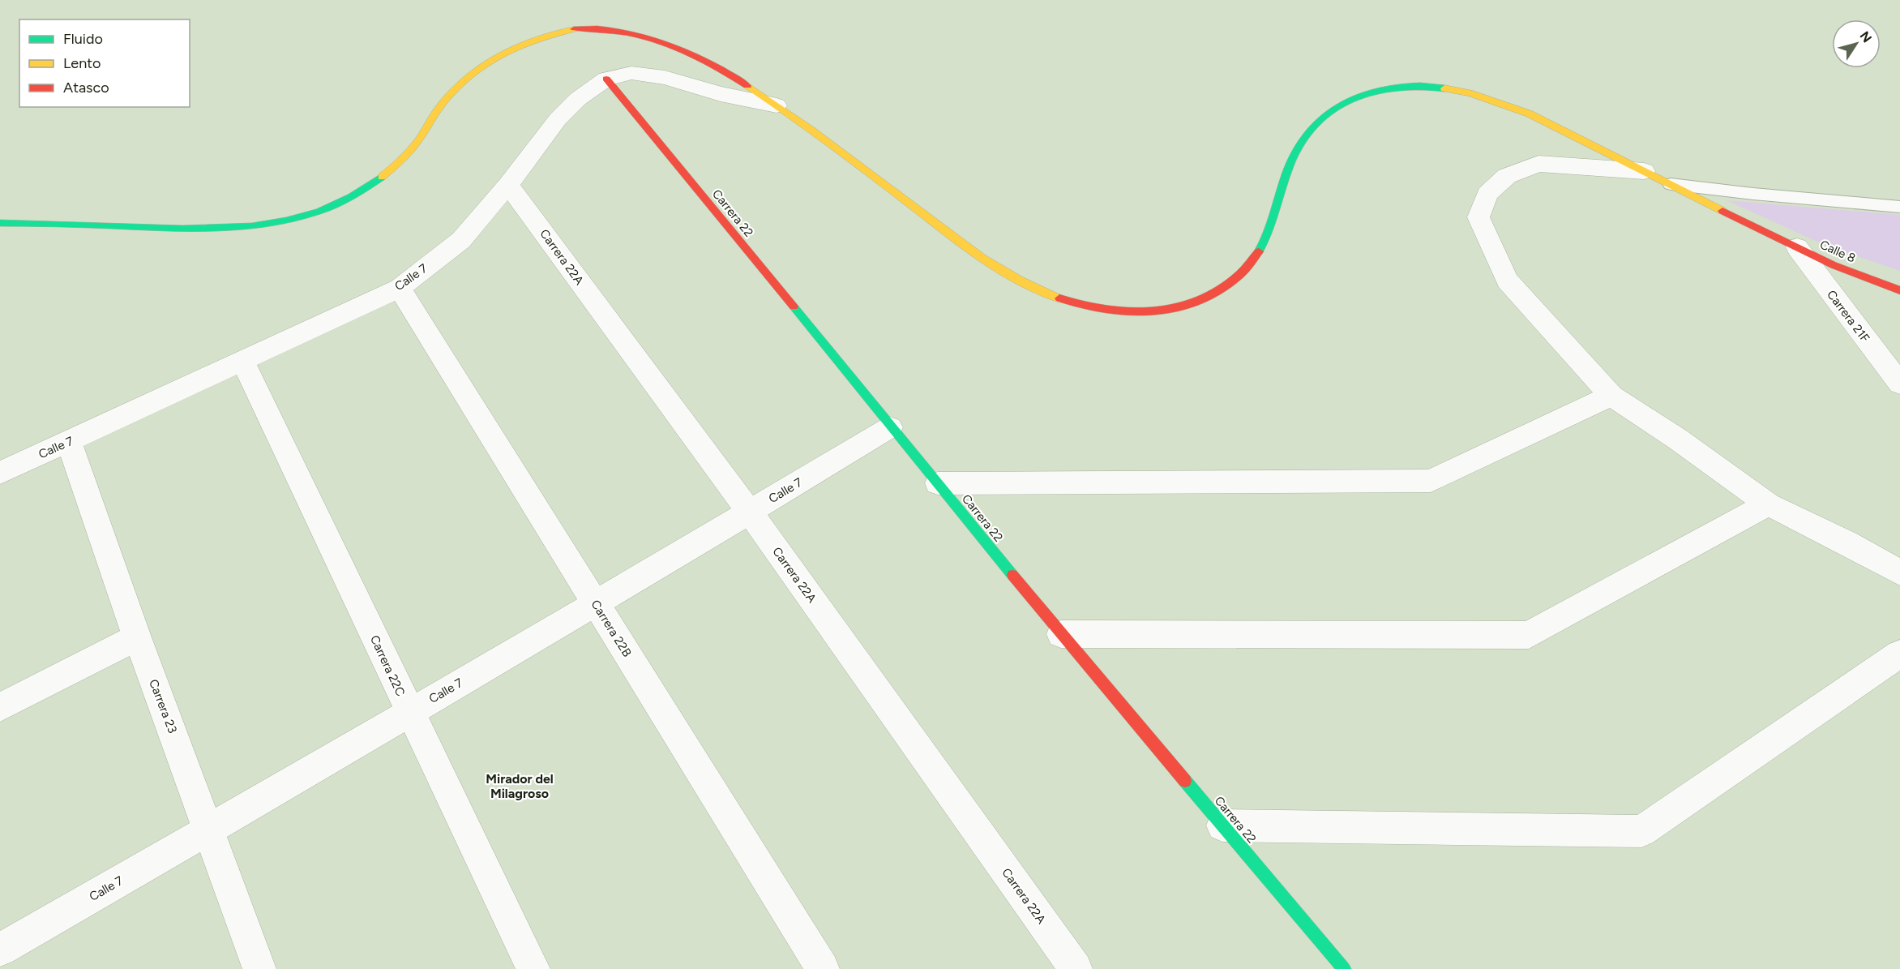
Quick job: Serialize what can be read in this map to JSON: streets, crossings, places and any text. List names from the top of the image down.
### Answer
{
  "streets": {
    "main road": ["Carrera 22", "Calle 8"],
    "street": [
      "Carrera 22A",
      "Calle 7",
      "Carrera 21F",
      "Carrera 22B",
      "Carrera 22C",
      "Carrera 23"
    ]
  },
  "crossings": [
    ["Carrera 22", "Calle 7"],
    ["Calle 8", "Calle 7"],
    ["Calle 8", "Carrera 21F"],
    ["Carrera 22A", "Calle 7"],
    ["Calle 7", "Carrera 22B"],
    ["Calle 7", "Carrera 22C"],
    ["Calle 7", "Carrera 23"]
  ],
  "districts": ["Mirador del Milagroso"],
  "legend": ["Fluido", "Lento", "Atasco"],
  "north": "top right"
}
